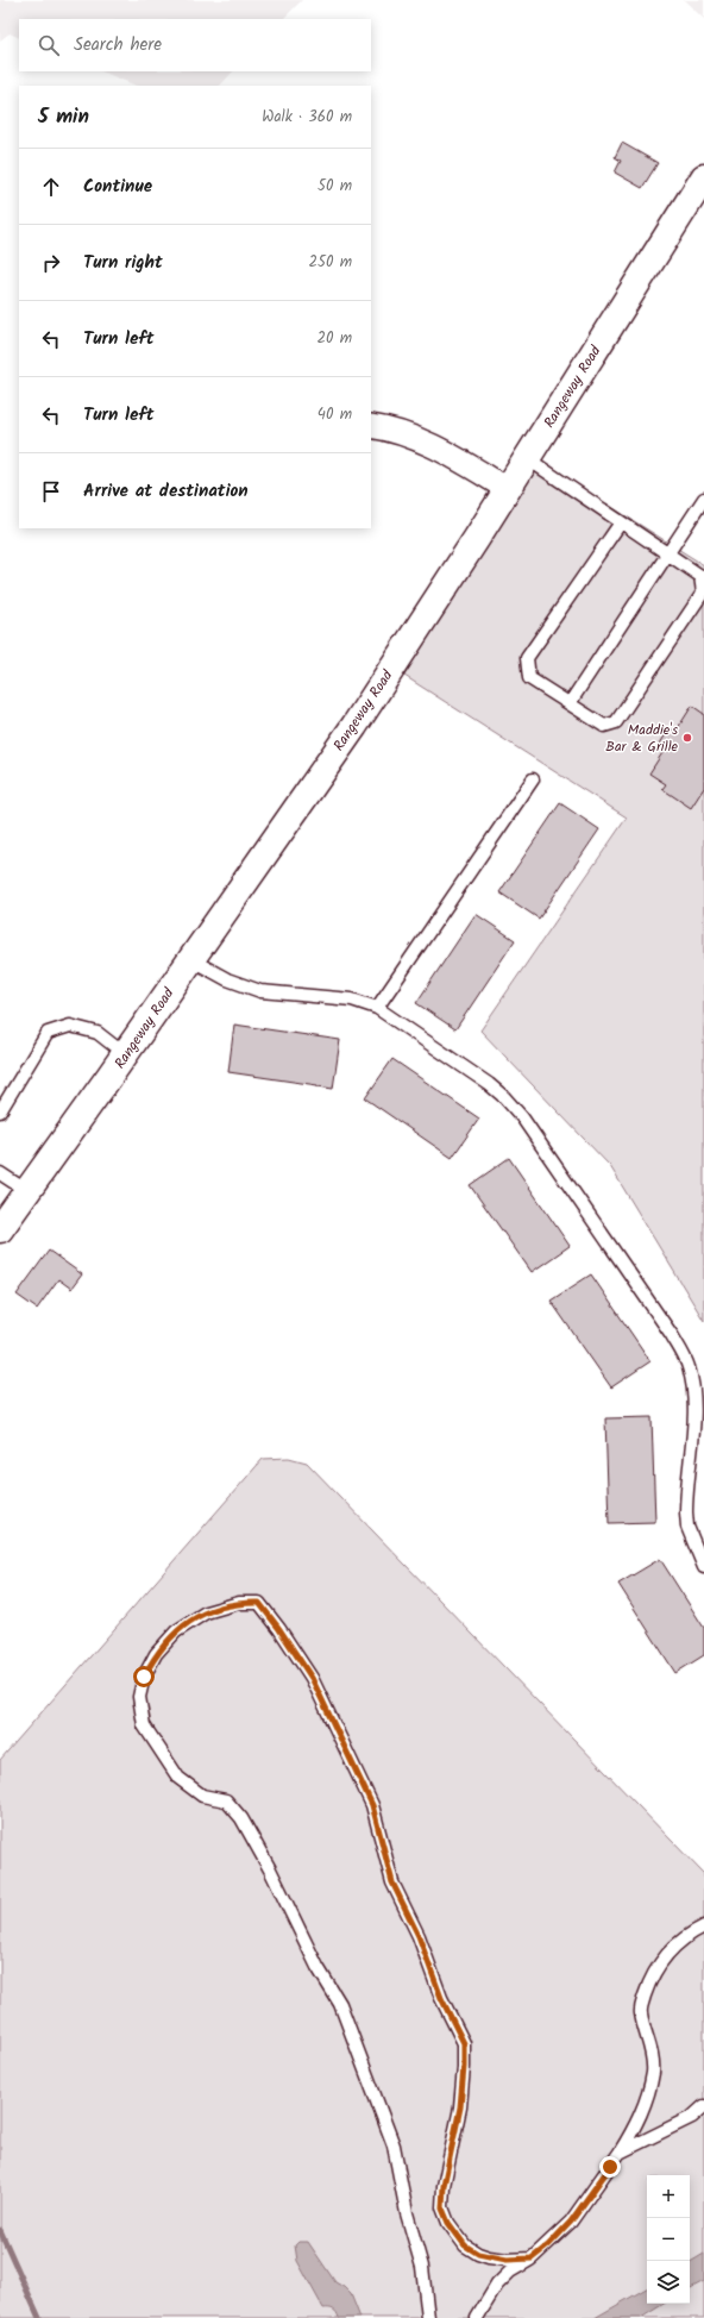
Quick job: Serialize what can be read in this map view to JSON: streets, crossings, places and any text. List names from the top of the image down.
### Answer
{
  "streets": {
    "street": ["Rangeway Road"]
  },
  "places": ["Maddie's Bar & Grille"],
  "page": {
    "search": "Search here",
    "heading": ["5 min", "Walk · 360 m"],
    "list": [
      ["Continue", "50 m"],
      ["Turn right", "250 m"],
      ["Turn left", "20 m"],
      ["Turn left", "40 m"],
      "Arrive at destination"
    ],
    "map_buttons": ["+", "−"]
  }
}
